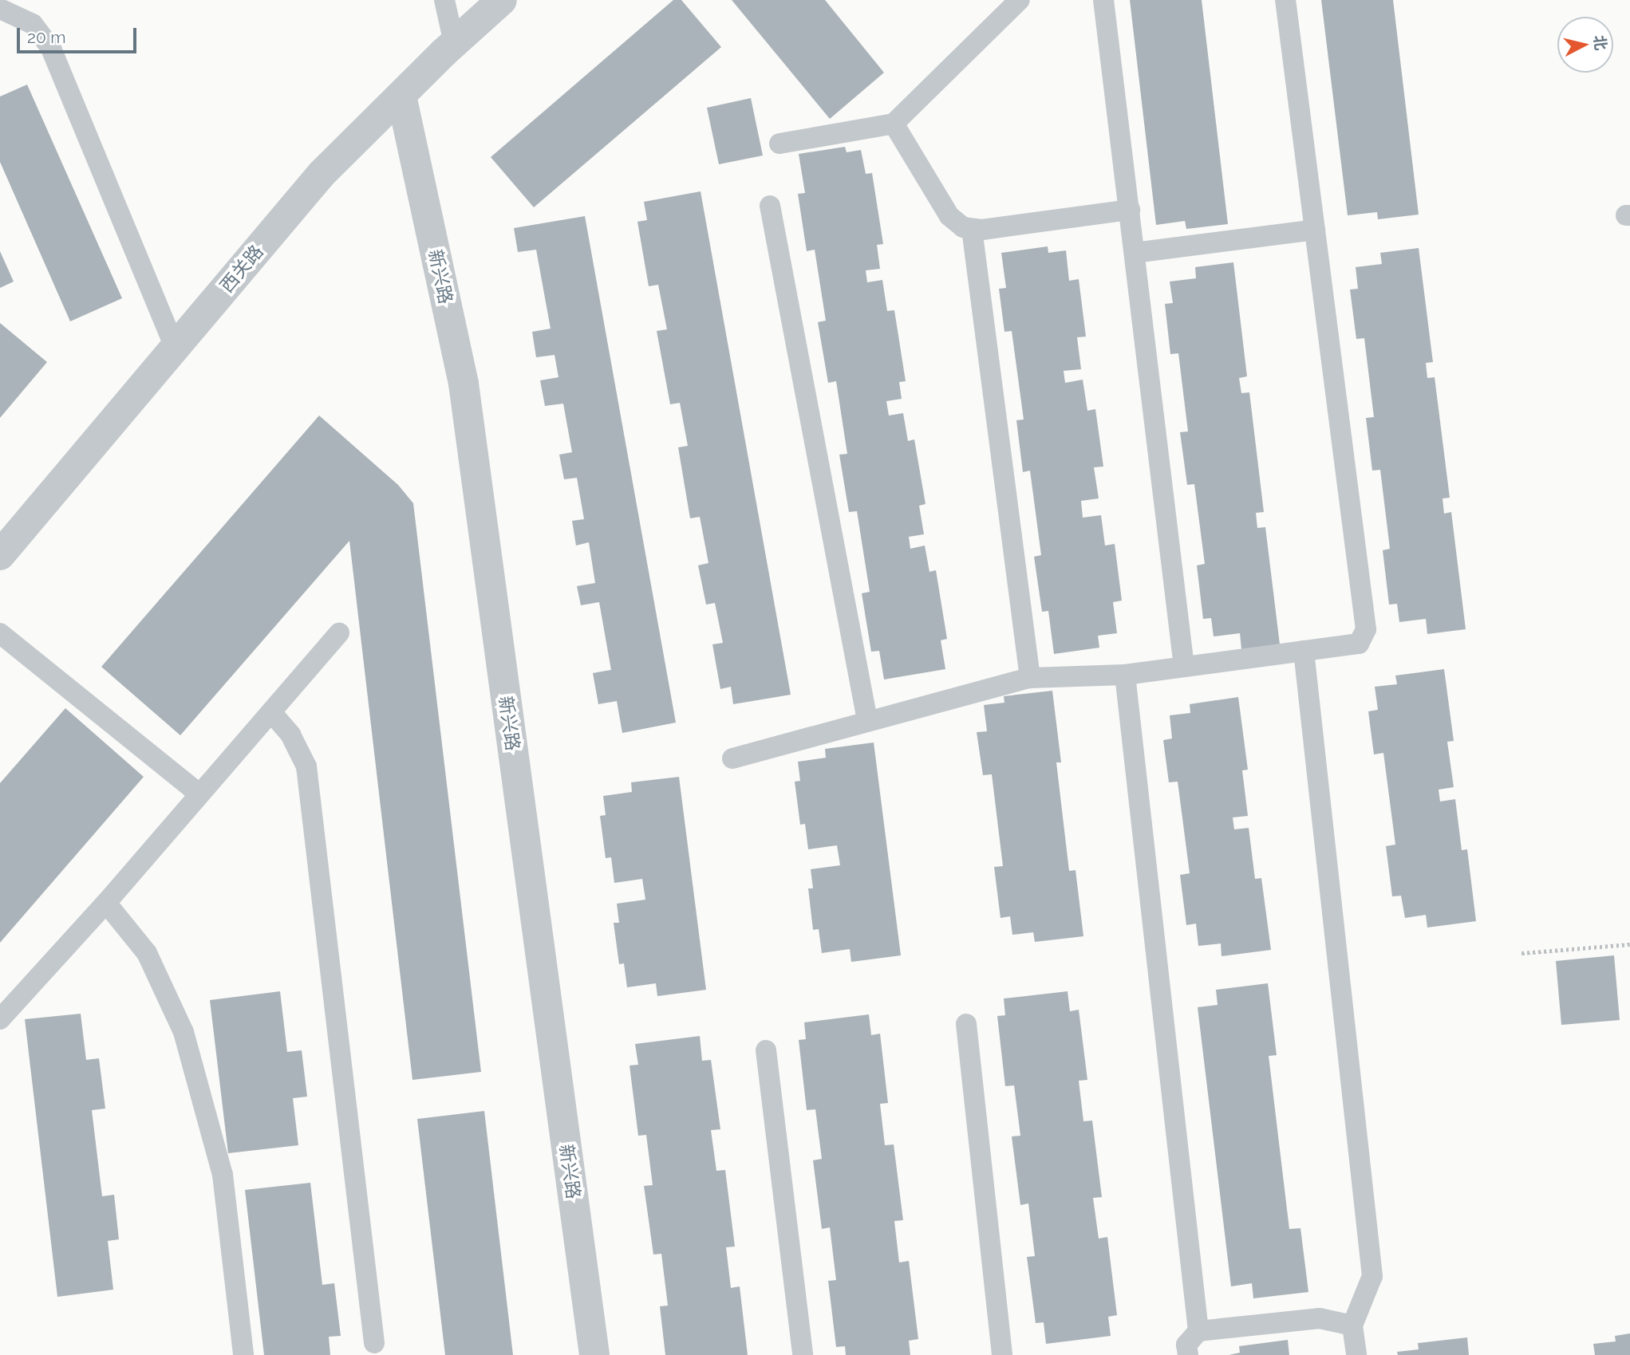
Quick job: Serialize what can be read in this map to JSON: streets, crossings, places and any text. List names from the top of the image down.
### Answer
{
  "streets": {
    "street": ["西关路", "新兴路"]
  },
  "crossings": [
    ["西关路", "新兴路"]
  ],
  "scale_bar": "20 m",
  "north": "right"
}
